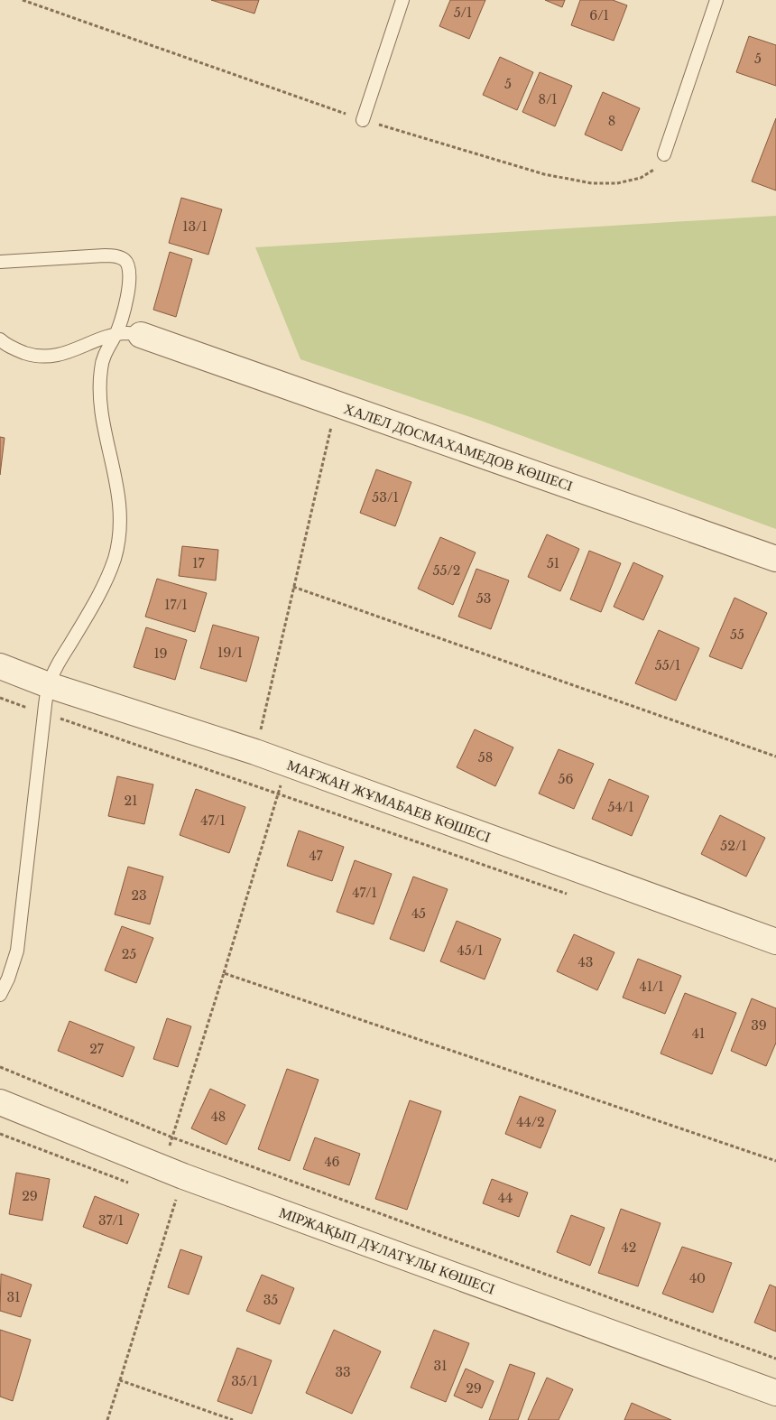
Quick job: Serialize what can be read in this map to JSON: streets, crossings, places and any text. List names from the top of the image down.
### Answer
{
  "streets": {
    "street": ["ХАЛЕЛ ДОСМАХАМЕДОВ КӨШЕСІ", "МАҒЖАН ЖҰМАБАЕВ КӨШЕСІ", "МІРЖАҚЫП ДҰЛАТҰЛЫ КӨШЕСІ"]
  },
  "house_numbers": [
    "5/1",
    "6/1",
    "5",
    "5",
    "8/1",
    "8",
    "13/1",
    "53/1",
    "17",
    "51",
    "55/2",
    "53",
    "17/1",
    "55",
    "19/1",
    "19",
    "55/1",
    "58",
    "56",
    "21",
    "54/1",
    "47/1",
    "52/1",
    "47",
    "47/1",
    "23",
    "45",
    "45/1",
    "25",
    "43",
    "41/1",
    "39",
    "41",
    "27",
    "48",
    "44/2",
    "46",
    "29",
    "44",
    "37/1",
    "42",
    "40",
    "31",
    "35",
    "31",
    "33",
    "35/1",
    "29"
  ]
}
